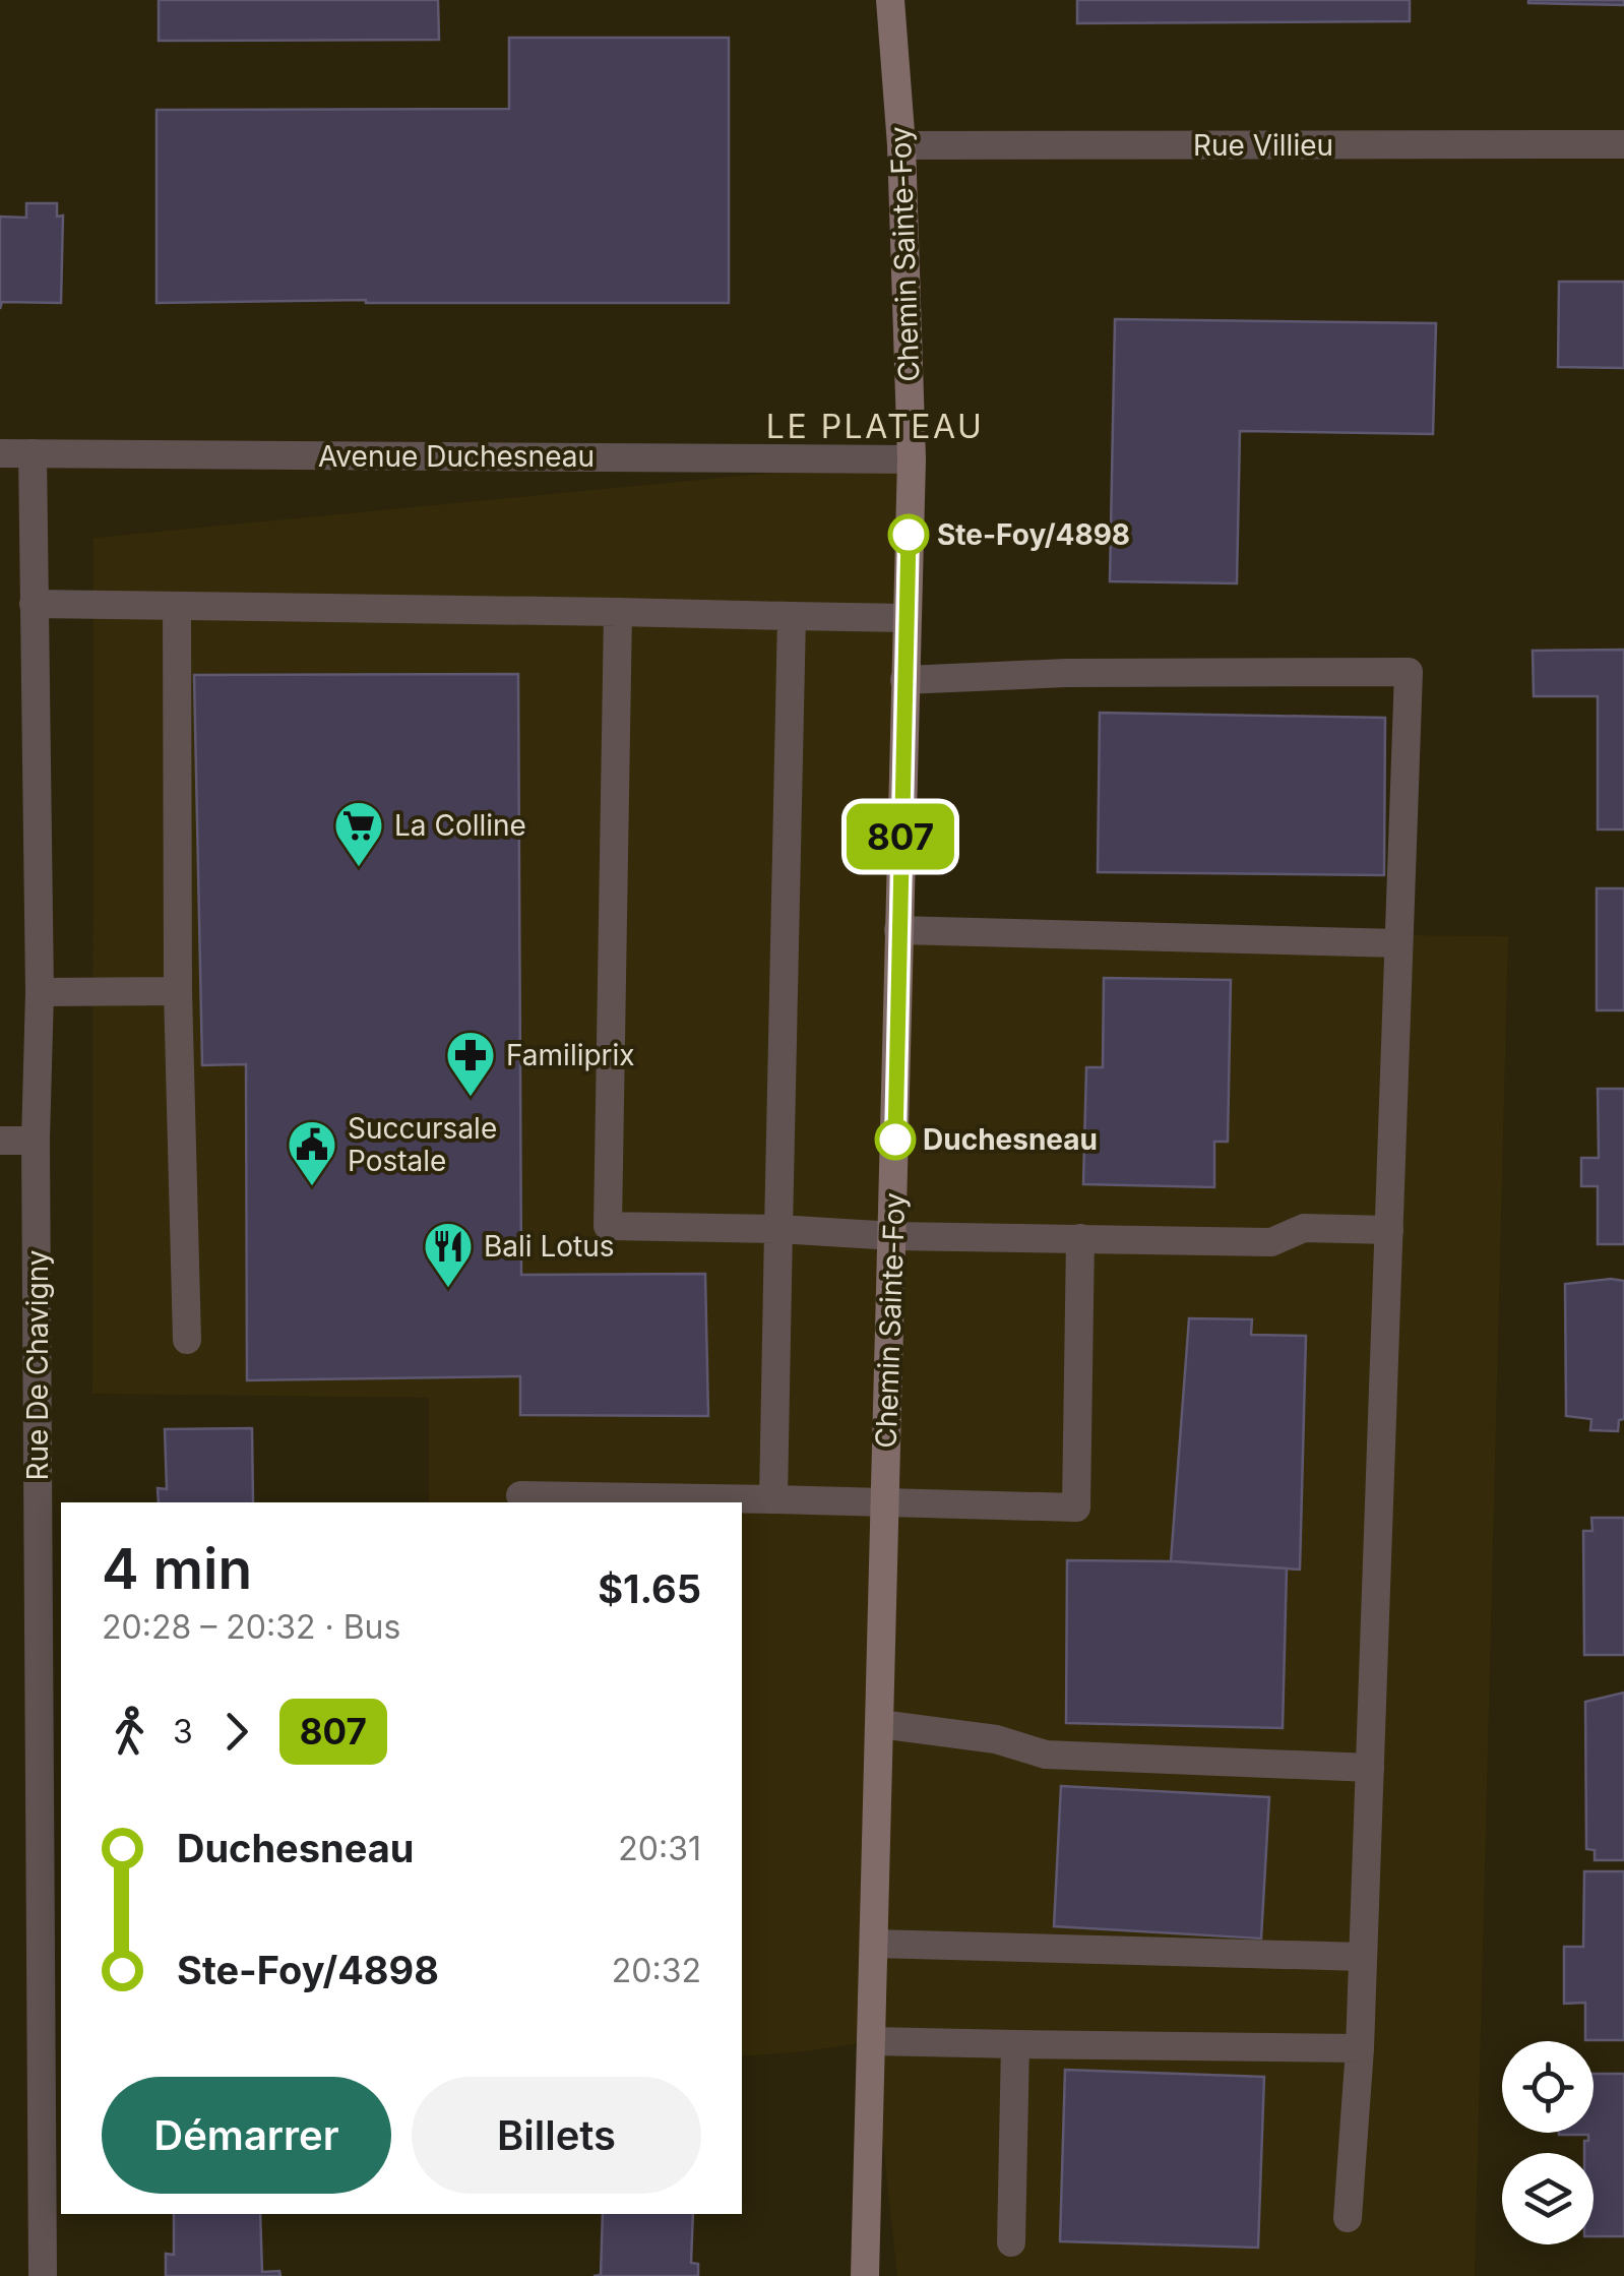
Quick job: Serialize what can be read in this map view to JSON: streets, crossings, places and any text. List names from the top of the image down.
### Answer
{
  "streets": {
    "main road": ["Chemin Sainte-Foy"],
    "street": ["Rue Villieu", "Avenue Duchesneau", "Rue De Chavigny"]
  },
  "crossings": [
    ["Rue Villieu", "Chemin Sainte-Foy"],
    ["Chemin Sainte-Foy", "Avenue Duchesneau"],
    ["Avenue Duchesneau", "Rue De Chavigny"]
  ],
  "districts": ["LE PLATEAU"],
  "places": {
    "other": ["Ste-Foy/4898", "Duchesneau"],
    "supermarket": ["La Colline"],
    "pharmacy": ["Familiprix"],
    "public building": ["Succursale Postale"],
    "restaurant": ["Bali Lotus"]
  },
  "lines": ["bus line 807"],
  "page": {
    "on_map": "807",
    "heading": ["4 min", "20:28 – 20:32 · Bus", "$1.65"],
    "legs": ["3", "807"],
    "list": [
      {
        "name": "Duchesneau",
        "value": "20:31"
      },
      {
        "name": "Ste-Foy/4898",
        "value": "20:32"
      }
    ],
    "buttons": ["Démarrer", "Billets"]
  }
}
